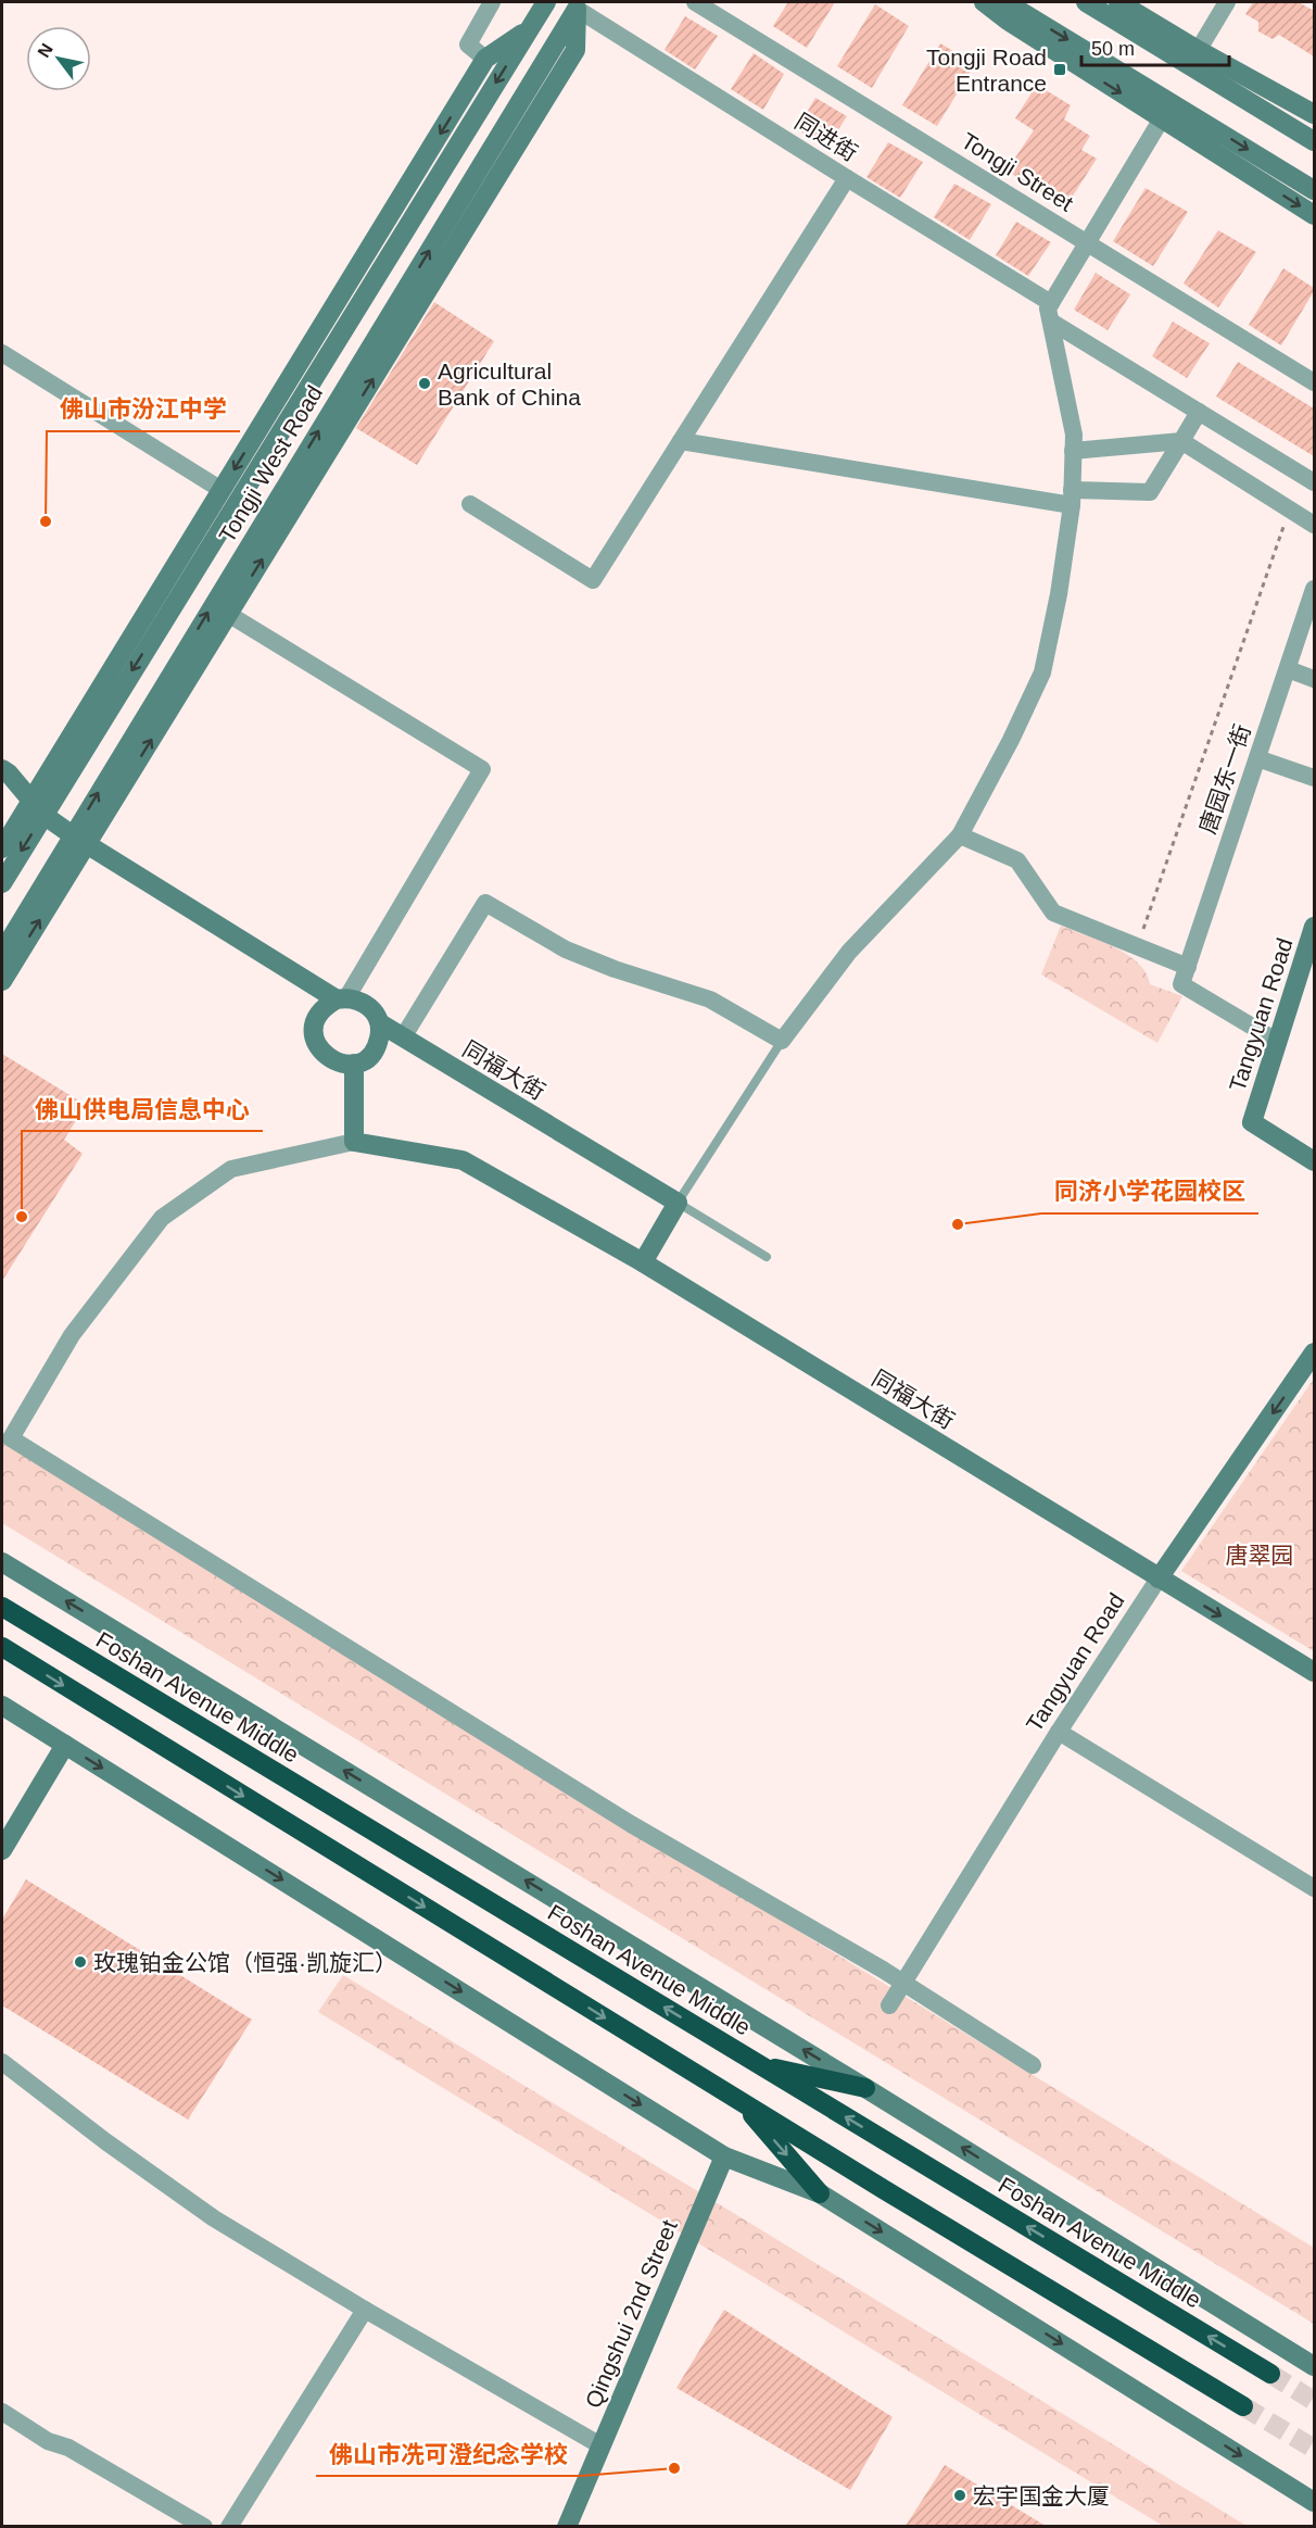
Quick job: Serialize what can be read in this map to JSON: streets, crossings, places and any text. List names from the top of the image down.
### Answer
{
  "streets": {
    "highway": ["Foshan Avenue Middle"],
    "main road": [
      "Tongji West Road",
      "Tangyuan Road",
      "同福大街",
      "Qingshui 2nd Street"
    ],
    "street": ["同进街", "Tongji Street", "唐园东一街"]
  },
  "crossings": [
    ["同进街", "Tongji West Road"],
    ["Tongji West Road", "同福大街"],
    ["唐园东一街", "Tangyuan Road"],
    ["Tangyuan Road", "同福大街"]
  ],
  "parks": ["唐翠园"],
  "places": {
    "transit": ["Tongji Road Entrance"],
    "other": [
      "Agricultural Bank of China",
      "佛山市汾江中学",
      "佛山供电局信息中心",
      "同济小学花园校区",
      "玫瑰铂金公馆（恒强·凯旋汇）",
      "佛山市冼可澄纪念学校",
      "宏宇国金大厦"
    ]
  },
  "scale_bar": "50 m",
  "north": "top left"
}
